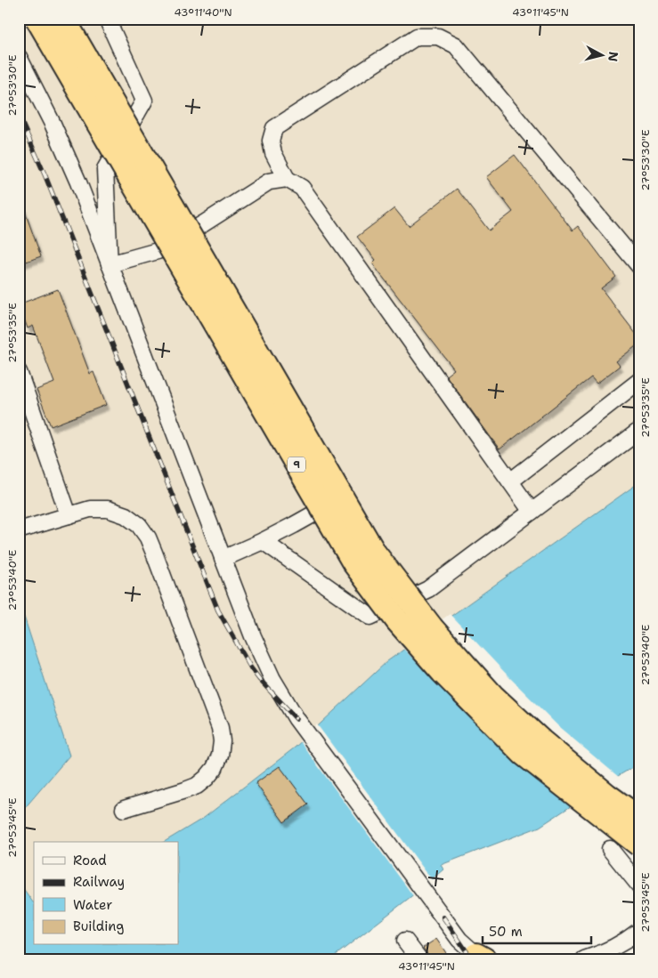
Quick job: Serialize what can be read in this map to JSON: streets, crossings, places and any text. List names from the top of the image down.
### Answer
{
  "streets": {
    "highway": ["9"]
  },
  "legend": [
    "Road",
    "Railway",
    "Water",
    "Building"
  ],
  "scale_bar": "50 m",
  "north": "right",
  "coordinates": [
    "43°11'40\"N",
    "43°11'45\"N",
    "27°53'30\"E",
    "27°53'35\"E",
    "27°53'40\"E",
    "27°53'45\"E"
  ]
}
